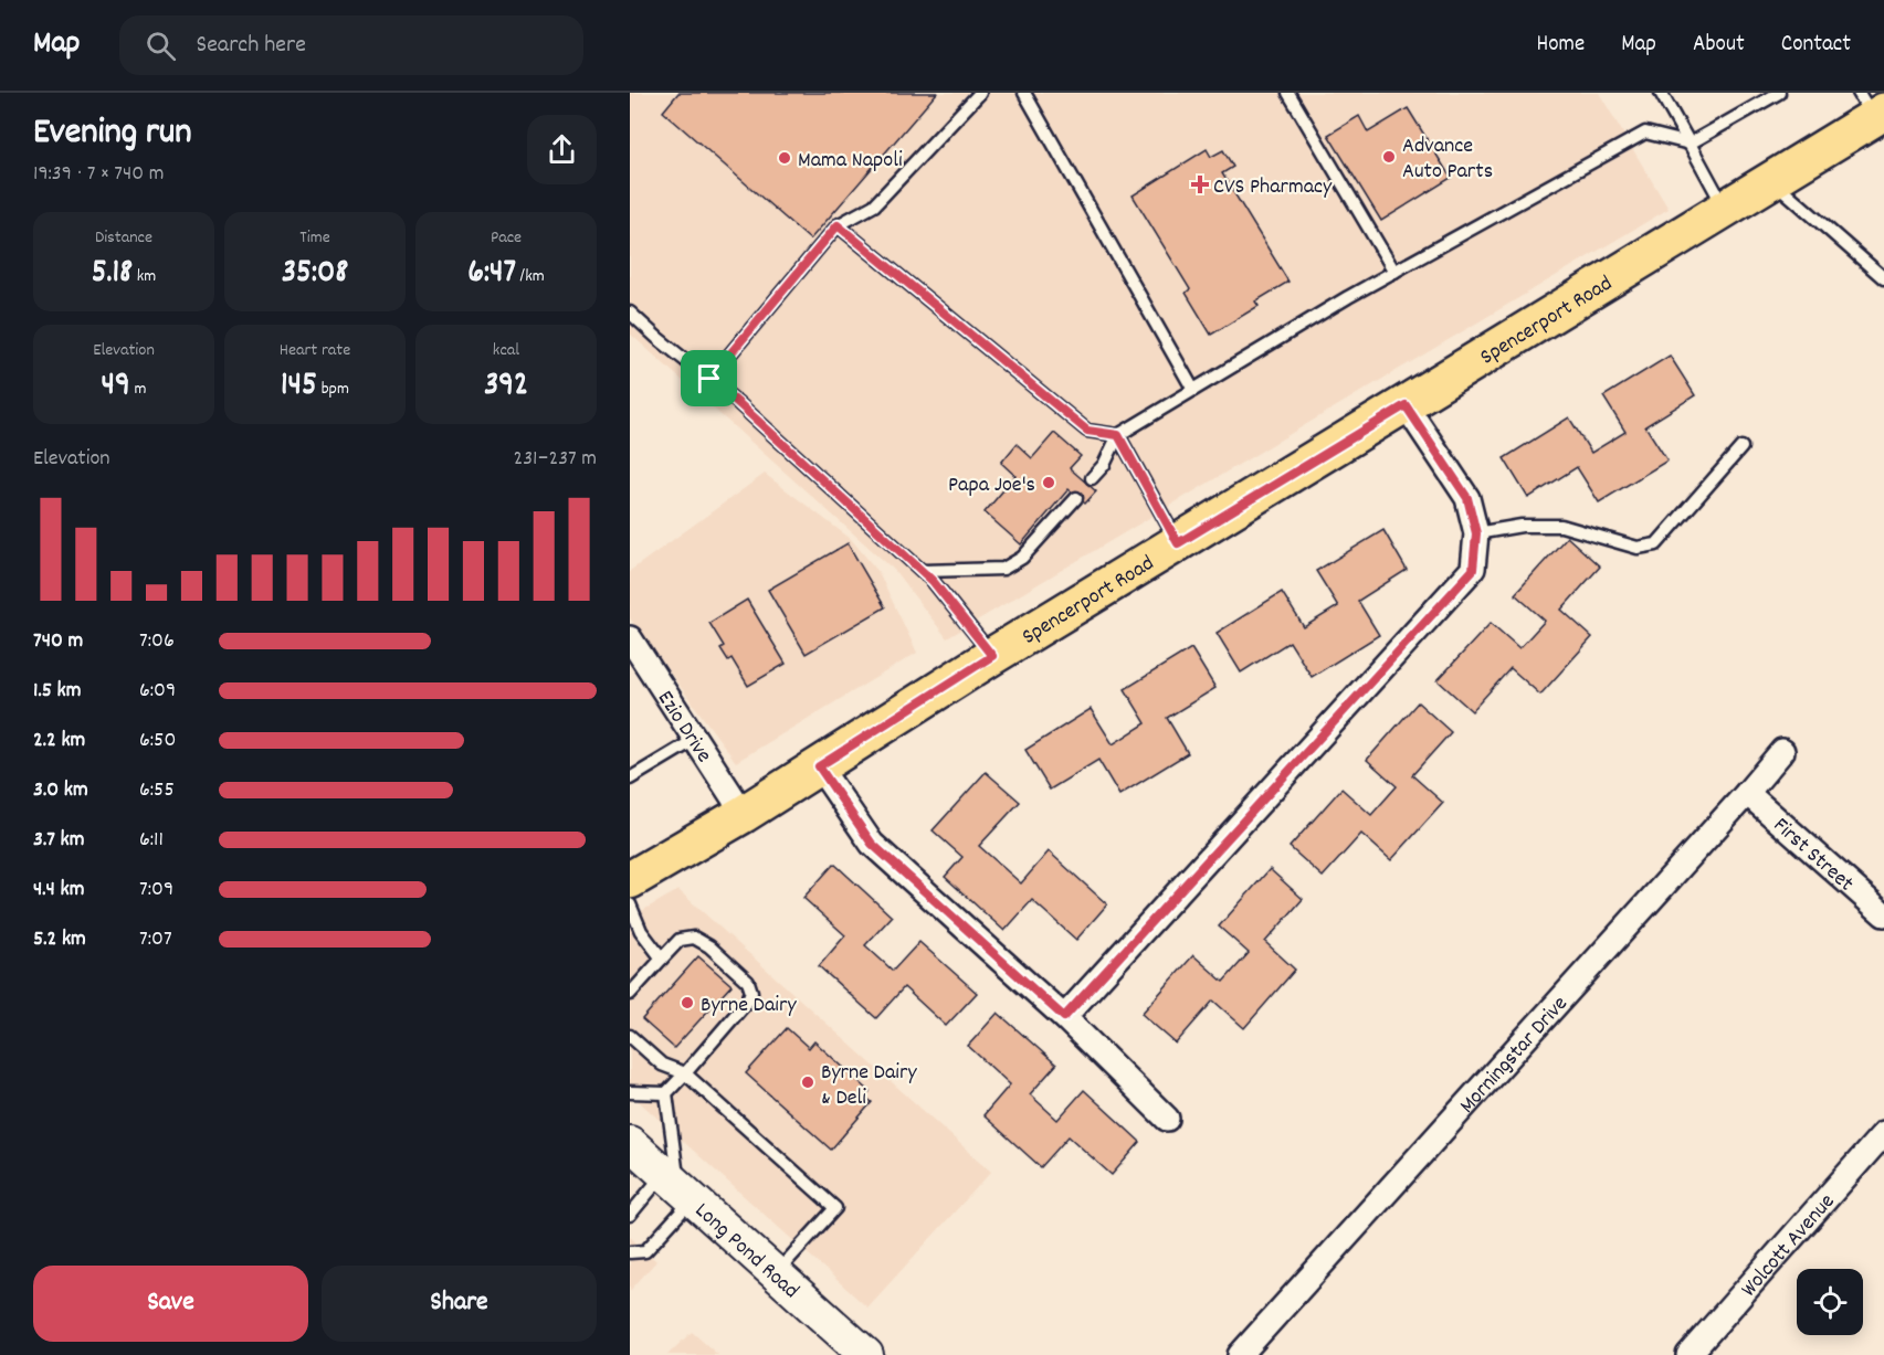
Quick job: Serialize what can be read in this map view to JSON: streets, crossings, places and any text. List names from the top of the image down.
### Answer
{
  "streets": {
    "main road": ["Spencerport Road", "Long Pond Road"],
    "street": [
      "Ezio Drive",
      "First Street",
      "Morningstar Drive",
      "Wolcott Avenue"
    ]
  },
  "crossings": [
    ["Spencerport Road", "Ezio Drive"],
    ["First Street", "Morningstar Drive"]
  ],
  "places": {
    "other": [
      "Advance Auto Parts",
      "Mama Napoli",
      "Papa Joe's",
      "Byrne Dairy",
      "Byrne Dairy & Deli"
    ],
    "health": ["CVS Pharmacy"]
  },
  "page": {
    "header": "Map",
    "search": "Search here",
    "nav": [
      "Home",
      "Map",
      "About",
      "Contact"
    ],
    "heading": ["Evening run", "19:39 · 7 × 740 m"],
    "stats": [
      ["Distance", "5.18 km"],
      ["Time", "35:08"],
      ["Pace", "6:47 /km"],
      ["Elevation", "49 m"],
      ["Heart rate", "145 bpm"],
      ["kcal", "392"]
    ],
    "chart": ["Elevation", "231–237 m"],
    "list": [
      {
        "name": "740 m",
        "note": "7:06"
      },
      {
        "name": "1.5 km",
        "note": "6:09"
      },
      {
        "name": "2.2 km",
        "note": "6:50"
      },
      {
        "name": "3.0 km",
        "note": "6:55"
      },
      {
        "name": "3.7 km",
        "note": "6:11"
      },
      {
        "name": "4.4 km",
        "note": "7:09"
      },
      {
        "name": "5.2 km",
        "note": "7:07"
      }
    ],
    "buttons": ["Save", "Share"]
  }
}
